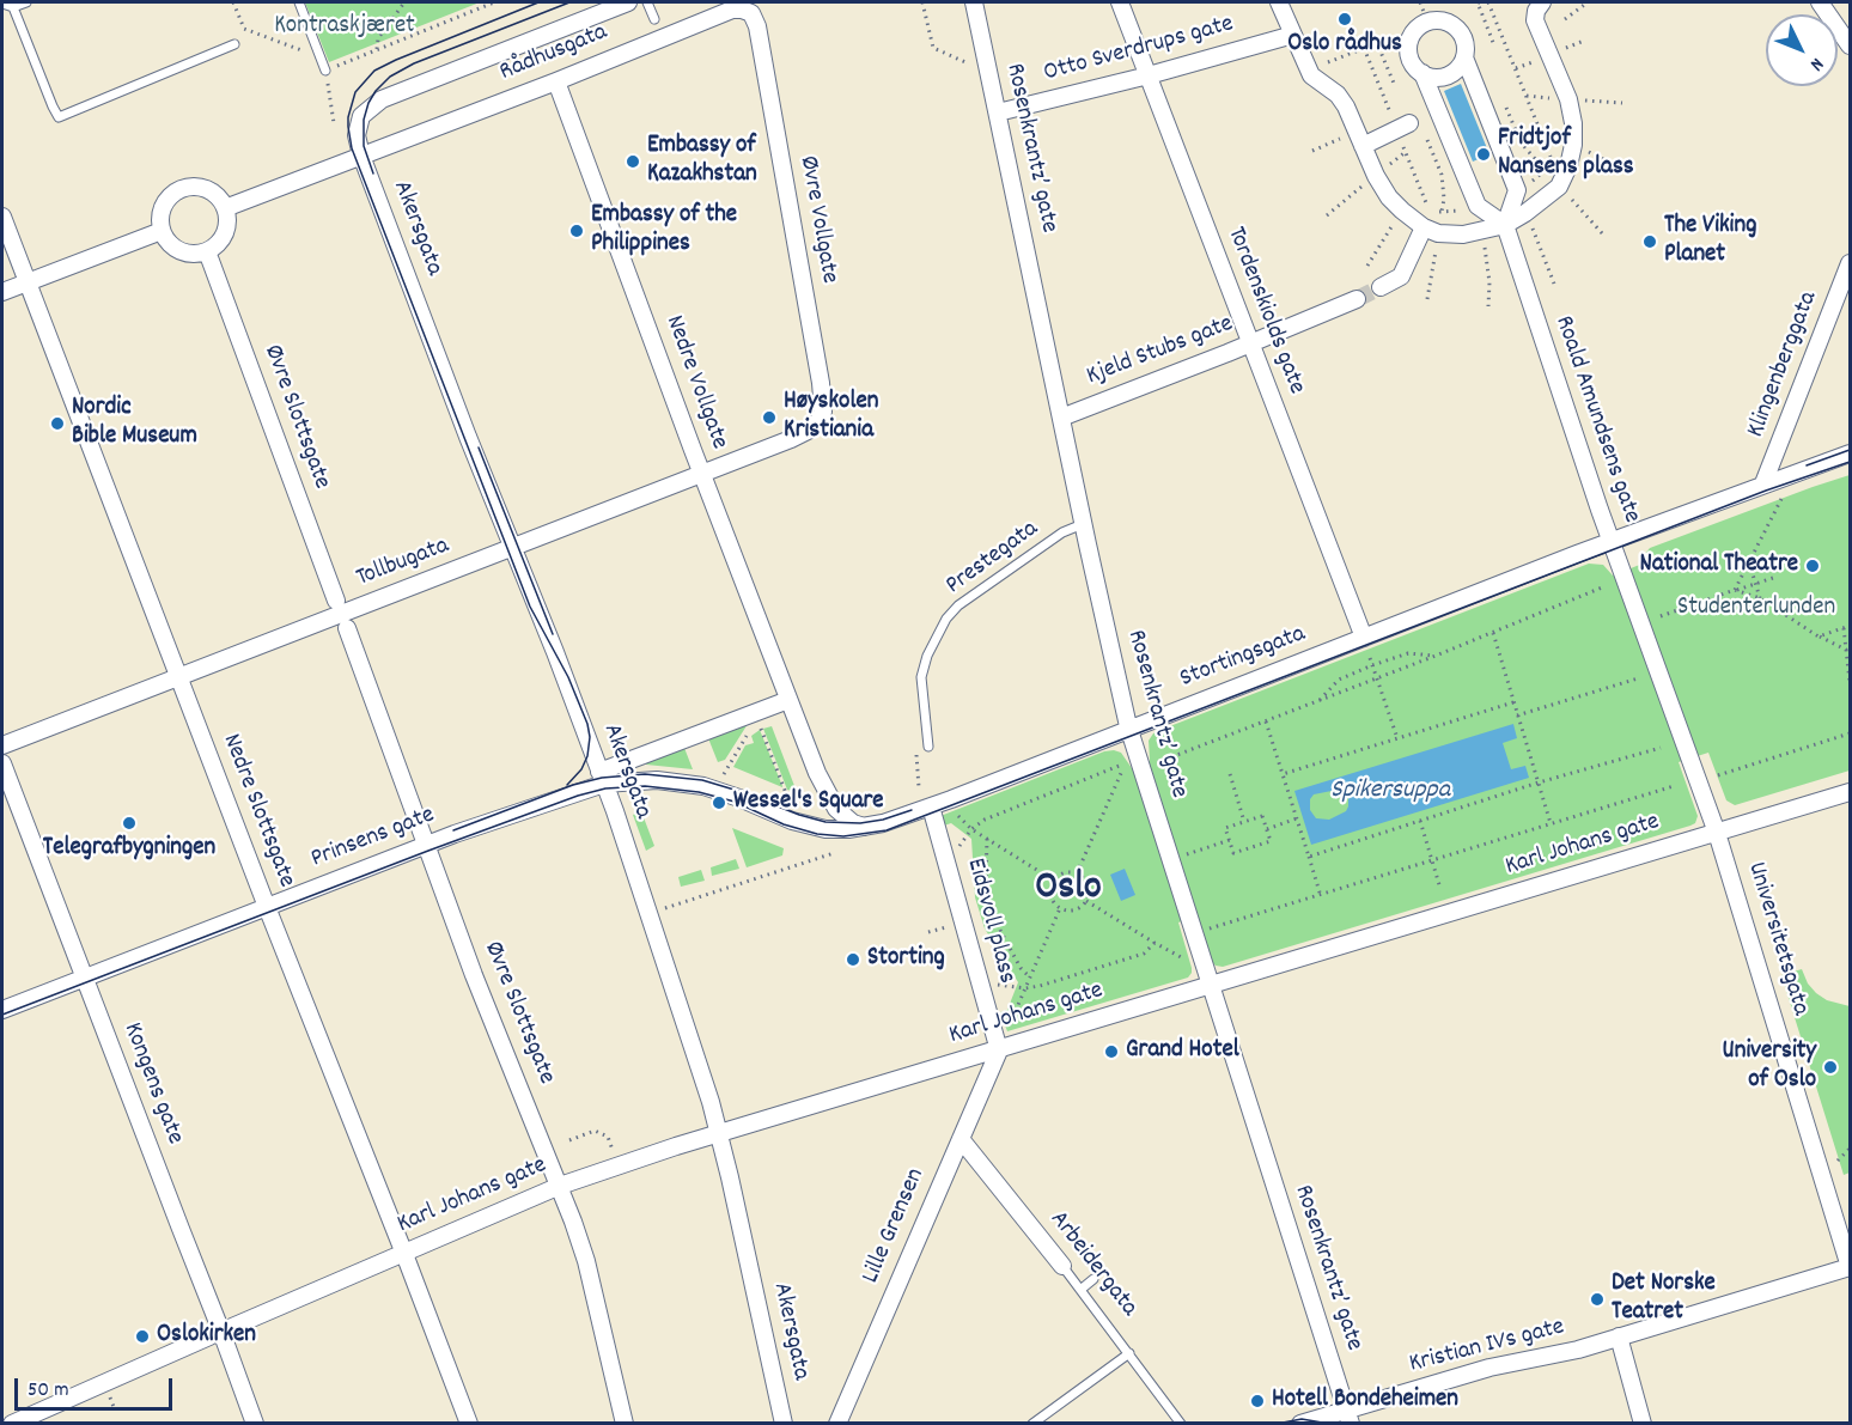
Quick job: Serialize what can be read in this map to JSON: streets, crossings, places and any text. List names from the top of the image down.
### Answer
{
  "streets": {
    "street": [
      "Otto Sverdrups gate",
      "Rådhusgata",
      "Rosenkrantz’ gate",
      "Øvre Vollgate",
      "Akersgata",
      "Tordenskiolds gate",
      "Kjeld Stubs gate",
      "Klingenberggata",
      "Nedre Vollgate",
      "Øvre Slottsgate",
      "Roald Amundsens gate",
      "Tollbugata",
      "Stortingsgata",
      "Nedre Slottsgate",
      "Prinsens gate",
      "Karl Johans gate",
      "Eidsvoll plass",
      "Universitetsgata",
      "Kongens gate",
      "Lille Grensen",
      "Arbeidergata",
      "Kristian IVs gate"
    ],
    "lane": ["Prestegata"]
  },
  "crossings": [
    ["Otto Sverdrups gate", "Rosenkrantz’ gate"],
    ["Otto Sverdrups gate", "Tordenskiolds gate"],
    ["Rådhusgata", "Øvre Vollgate"],
    ["Rådhusgata", "Akersgata"],
    ["Rådhusgata", "Nedre Vollgate"],
    ["Rådhusgata", "Øvre Slottsgate"],
    ["Rosenkrantz’ gate", "Kjeld Stubs gate"],
    ["Rosenkrantz’ gate", "Prestegata"],
    ["Rosenkrantz’ gate", "Stortingsgata"],
    ["Rosenkrantz’ gate", "Karl Johans gate"],
    ["Rosenkrantz’ gate", "Kristian IVs gate"],
    ["Øvre Vollgate", "Tollbugata"],
    ["Akersgata", "Tollbugata"],
    ["Akersgata", "Stortingsgata"],
    ["Akersgata", "Prinsens gate"],
    ["Akersgata", "Karl Johans gate"],
    ["Tordenskiolds gate", "Kjeld Stubs gate"],
    ["Tordenskiolds gate", "Stortingsgata"],
    ["Klingenberggata", "Stortingsgata"],
    ["Nedre Vollgate", "Tollbugata"],
    ["Nedre Vollgate", "Prinsens gate"],
    ["Øvre Slottsgate", "Prinsens gate"],
    ["Øvre Slottsgate", "Karl Johans gate"],
    ["Roald Amundsens gate", "Stortingsgata"],
    ["Roald Amundsens gate", "Karl Johans gate"],
    ["Roald Amundsens gate", "Universitetsgata"],
    ["Tollbugata", "Nedre Slottsgate"],
    ["Stortingsgata", "Prinsens gate"],
    ["Stortingsgata", "Eidsvoll plass"],
    ["Nedre Slottsgate", "Prinsens gate"],
    ["Nedre Slottsgate", "Karl Johans gate"],
    ["Prinsens gate", "Kongens gate"],
    ["Karl Johans gate", "Eidsvoll plass"],
    ["Karl Johans gate", "Universitetsgata"],
    ["Karl Johans gate", "Lille Grensen"],
    ["Eidsvoll plass", "Lille Grensen"],
    ["Universitetsgata", "Kristian IVs gate"],
    ["Lille Grensen", "Arbeidergata"]
  ],
  "districts": ["Oslo"],
  "water": ["Spikersuppa"],
  "parks": ["Kontraskjæret", "Studenterlunden"],
  "places": [
    "Oslo rådhus",
    "Fridtjof Nansens plass",
    "Embassy of Kazakhstan",
    "Embassy of the Philippines",
    "The Viking Planet",
    "Høyskolen Kristiania",
    "Nordic Bible Museum",
    "National Theatre",
    "Wessel's Square",
    "Telegrafbygningen",
    "Storting",
    "Grand Hotel",
    "University of Oslo",
    "Det Norske Teatret",
    "Oslokirken",
    "Hotell Bondeheimen"
  ],
  "scale_bar": "50 m",
  "north": "bottom right"
}
